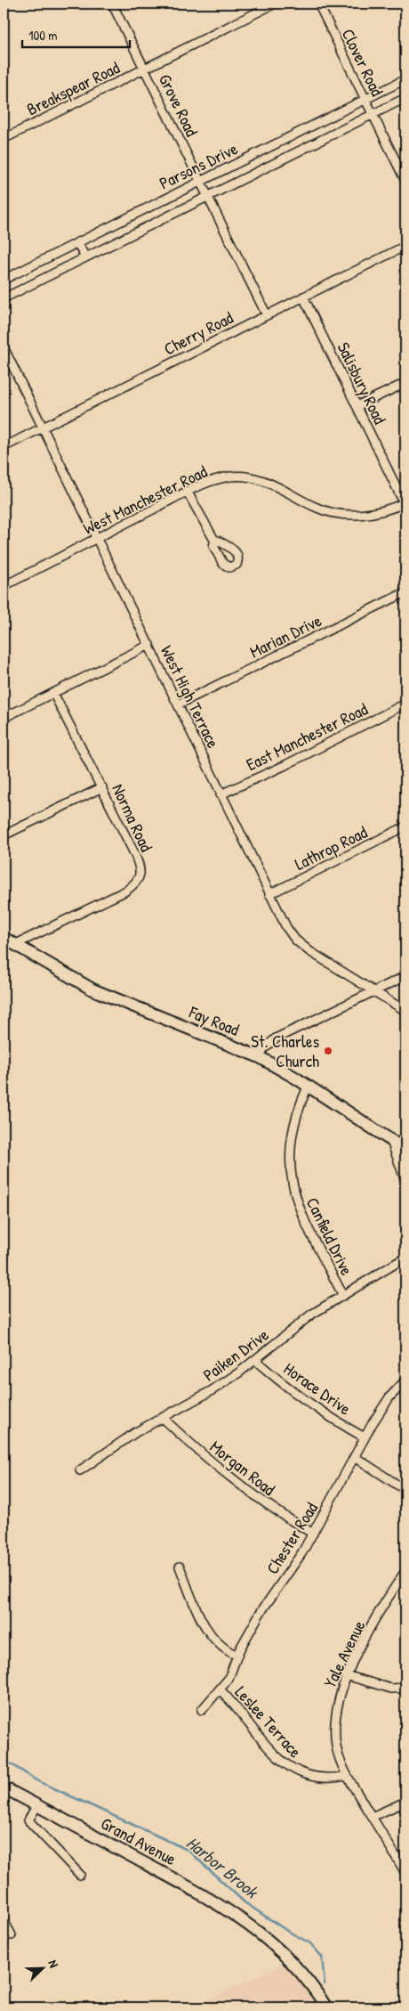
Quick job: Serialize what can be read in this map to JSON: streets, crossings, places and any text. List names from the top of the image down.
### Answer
{
  "streets": {
    "street": [
      "Clover Road",
      "Breakspear Road",
      "Grove Road",
      "Parsons Drive",
      "Cherry Road",
      "Salisbury Road",
      "West Manchester Road",
      "Marian Drive",
      "West High Terrace",
      "East Manchester Road",
      "Norma Road",
      "Lathrop Road",
      "Fay Road",
      "Canfield Drive",
      "Paiken Drive",
      "Horace Drive",
      "Morgan Road",
      "Chester Road",
      "Yale Avenue",
      "Leslee Terrace",
      "Grand Avenue"
    ]
  },
  "crossings": [
    ["Clover Road", "Parsons Drive"],
    ["Breakspear Road", "Grove Road"],
    ["Grove Road", "Parsons Drive"],
    ["Grove Road", "Cherry Road"],
    ["Cherry Road", "Salisbury Road"],
    ["Cherry Road", "West High Terrace"],
    ["Salisbury Road", "West Manchester Road"],
    ["West Manchester Road", "West High Terrace"],
    ["Marian Drive", "West High Terrace"],
    ["West High Terrace", "East Manchester Road"],
    ["West High Terrace", "Lathrop Road"],
    ["Norma Road", "Fay Road"],
    ["Fay Road", "Canfield Drive"],
    ["Canfield Drive", "Paiken Drive"],
    ["Paiken Drive", "Horace Drive"],
    ["Paiken Drive", "Morgan Road"],
    ["Horace Drive", "Chester Road"],
    ["Morgan Road", "Chester Road"],
    ["Chester Road", "Leslee Terrace"],
    ["Yale Avenue", "Leslee Terrace"]
  ],
  "water": ["Harbor Brook"],
  "places": ["St. Charles Church"],
  "scale_bar": "100 m",
  "north": "top right"
}
